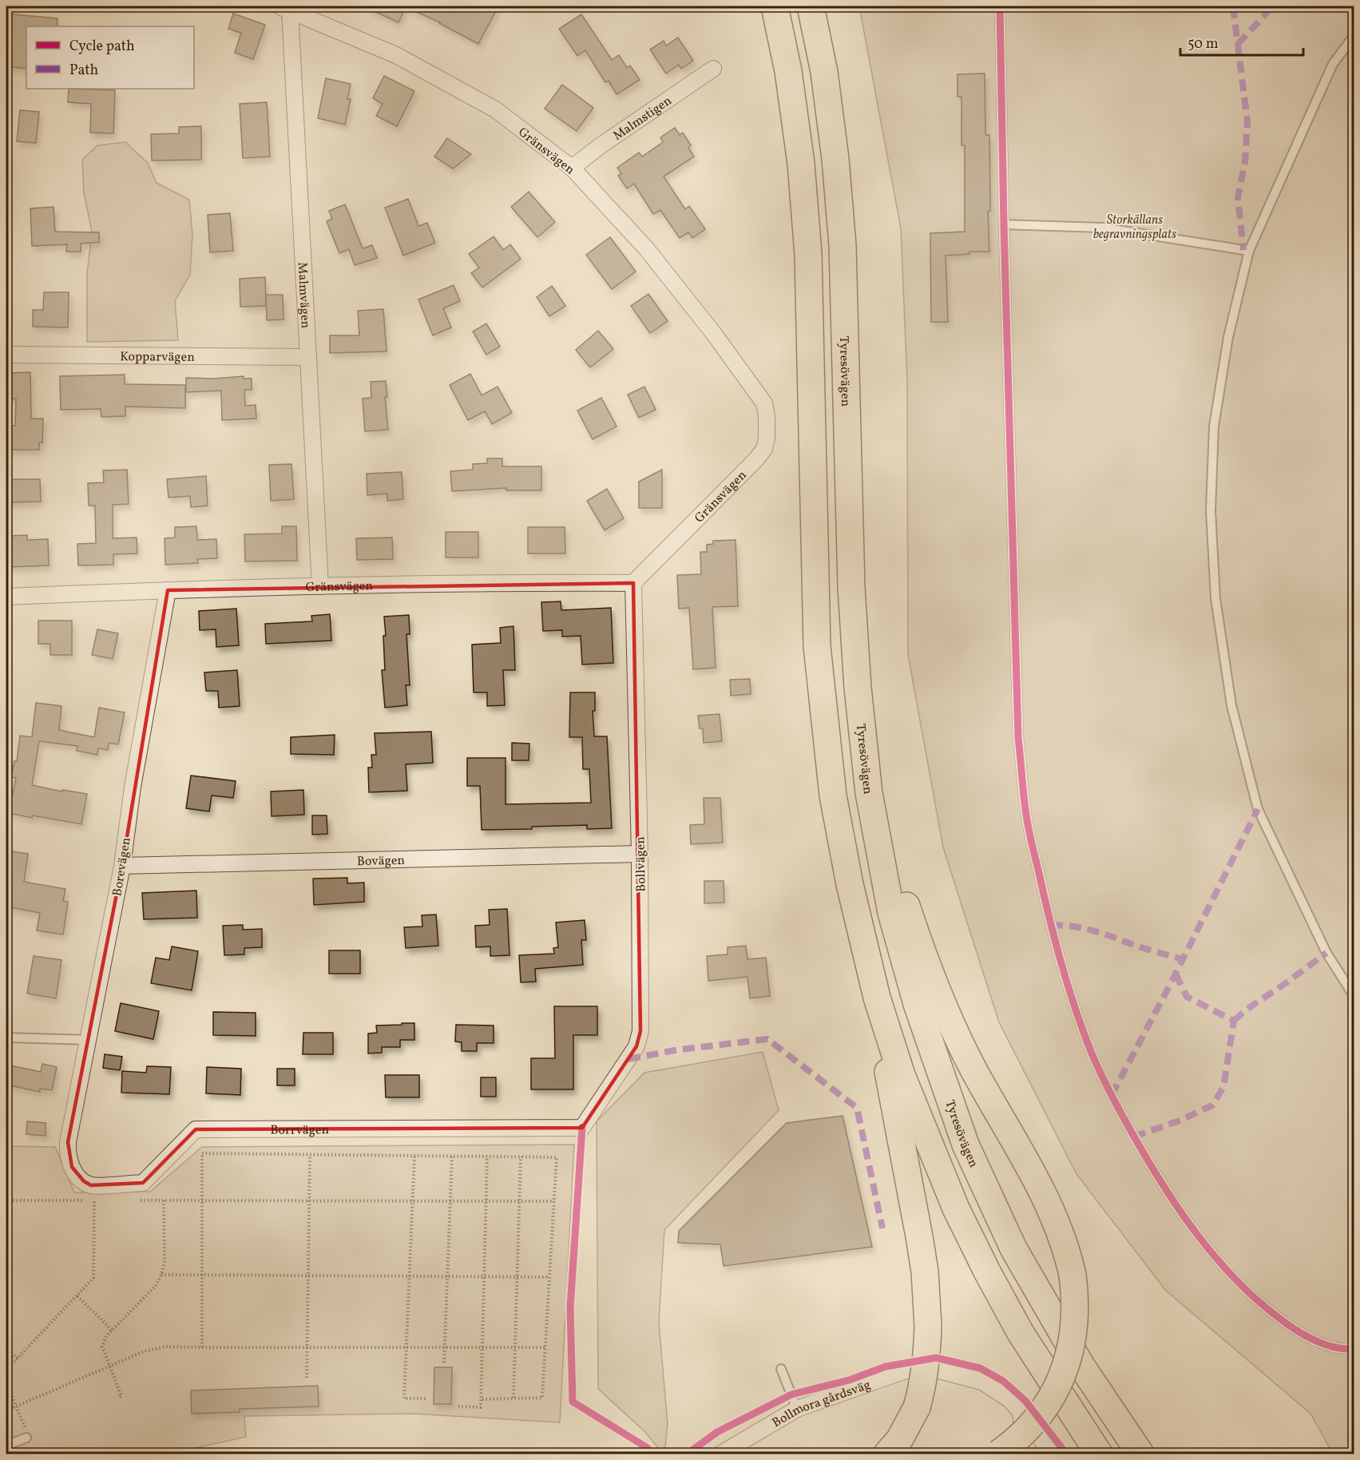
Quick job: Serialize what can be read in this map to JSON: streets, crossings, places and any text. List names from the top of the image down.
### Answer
{
  "streets": {
    "highway": ["Tyresövägen"],
    "street": [
      "Malmstigen",
      "Gränsvägen",
      "Malmvägen",
      "Kopparvägen",
      "Bovägen",
      "Bollvägen",
      "Borevägen",
      "Borrvägen",
      "Bollmora gårdsväg"
    ]
  },
  "crossings": [
    ["Malmstigen", "Gränsvägen"],
    ["Gränsvägen", "Malmvägen"],
    ["Gränsvägen", "Bollvägen"],
    ["Gränsvägen", "Borevägen"],
    ["Malmvägen", "Kopparvägen"],
    ["Bovägen", "Bollvägen"],
    ["Bovägen", "Borevägen"],
    ["Bollvägen", "Borrvägen"],
    ["Borevägen", "Borrvägen"]
  ],
  "parks": ["Storkällans begravningsplats"],
  "legend": ["Cycle path", "Path"],
  "scale_bar": "50 m"
}
